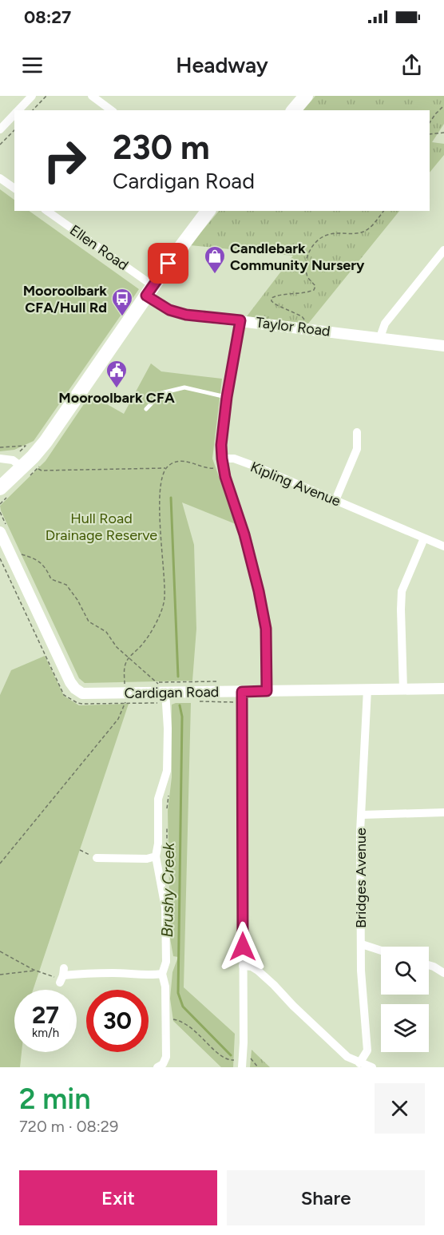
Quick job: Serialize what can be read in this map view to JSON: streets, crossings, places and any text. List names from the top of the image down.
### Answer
{
  "streets": {
    "street": [
      "Ellen Road",
      "Taylor Road",
      "Kipling Avenue",
      "Cardigan Road",
      "Bridges Avenue"
    ]
  },
  "crossings": [
    ["Ellen Road", "Taylor Road"],
    ["Cardigan Road", "Bridges Avenue"]
  ],
  "water": ["Brushy Creek"],
  "parks": ["Hull Road Drainage Reserve"],
  "places": {
    "shop": ["Candlebark Community Nursery"],
    "bus stop": ["Mooroolbark CFA/Hull Rd"],
    "public building": ["Mooroolbark CFA"]
  },
  "page": {
    "status": "08:27",
    "header": "Headway",
    "turn": ["230 m", "Cardigan Road"],
    "speed": "27 km/h",
    "limit": "30",
    "heading": ["2 min", "720 m · 08:29"],
    "buttons": ["Exit", "Share"]
  }
}
